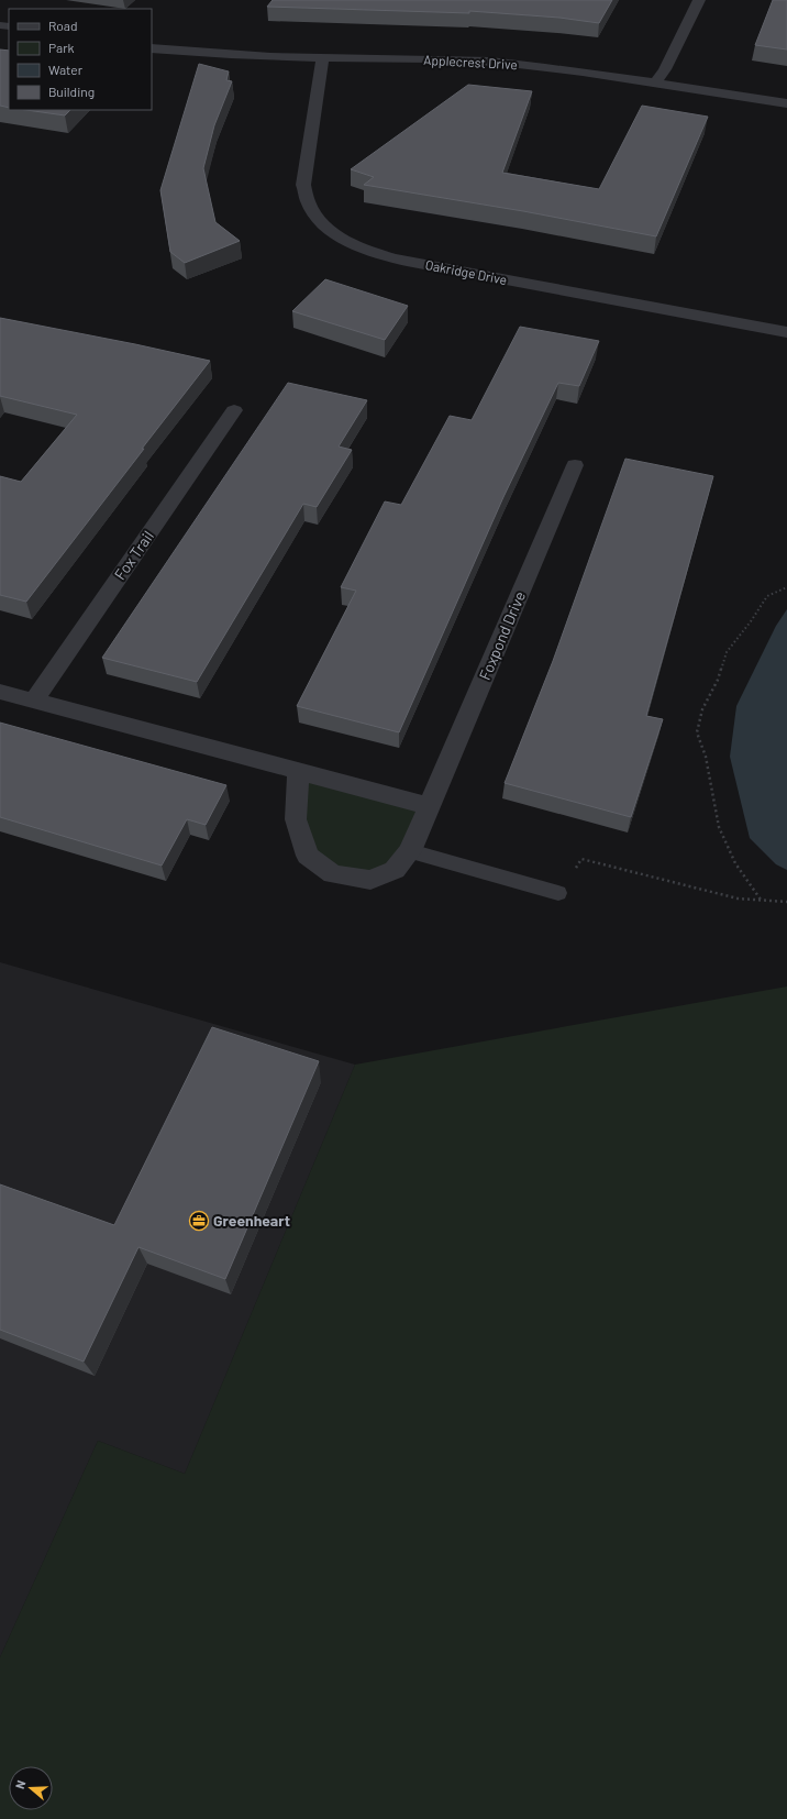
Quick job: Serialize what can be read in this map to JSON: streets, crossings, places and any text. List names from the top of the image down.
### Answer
{
  "streets": {
    "street": [
      "Applecrest Drive",
      "Oakridge Drive",
      "Fox Trail",
      "Foxpond Drive"
    ]
  },
  "crossings": [
    ["Applecrest Drive", "Oakridge Drive"]
  ],
  "places": {
    "office": ["Greenheart"]
  },
  "legend": [
    "Road",
    "Park",
    "Water",
    "Building"
  ],
  "north": "left"
}
